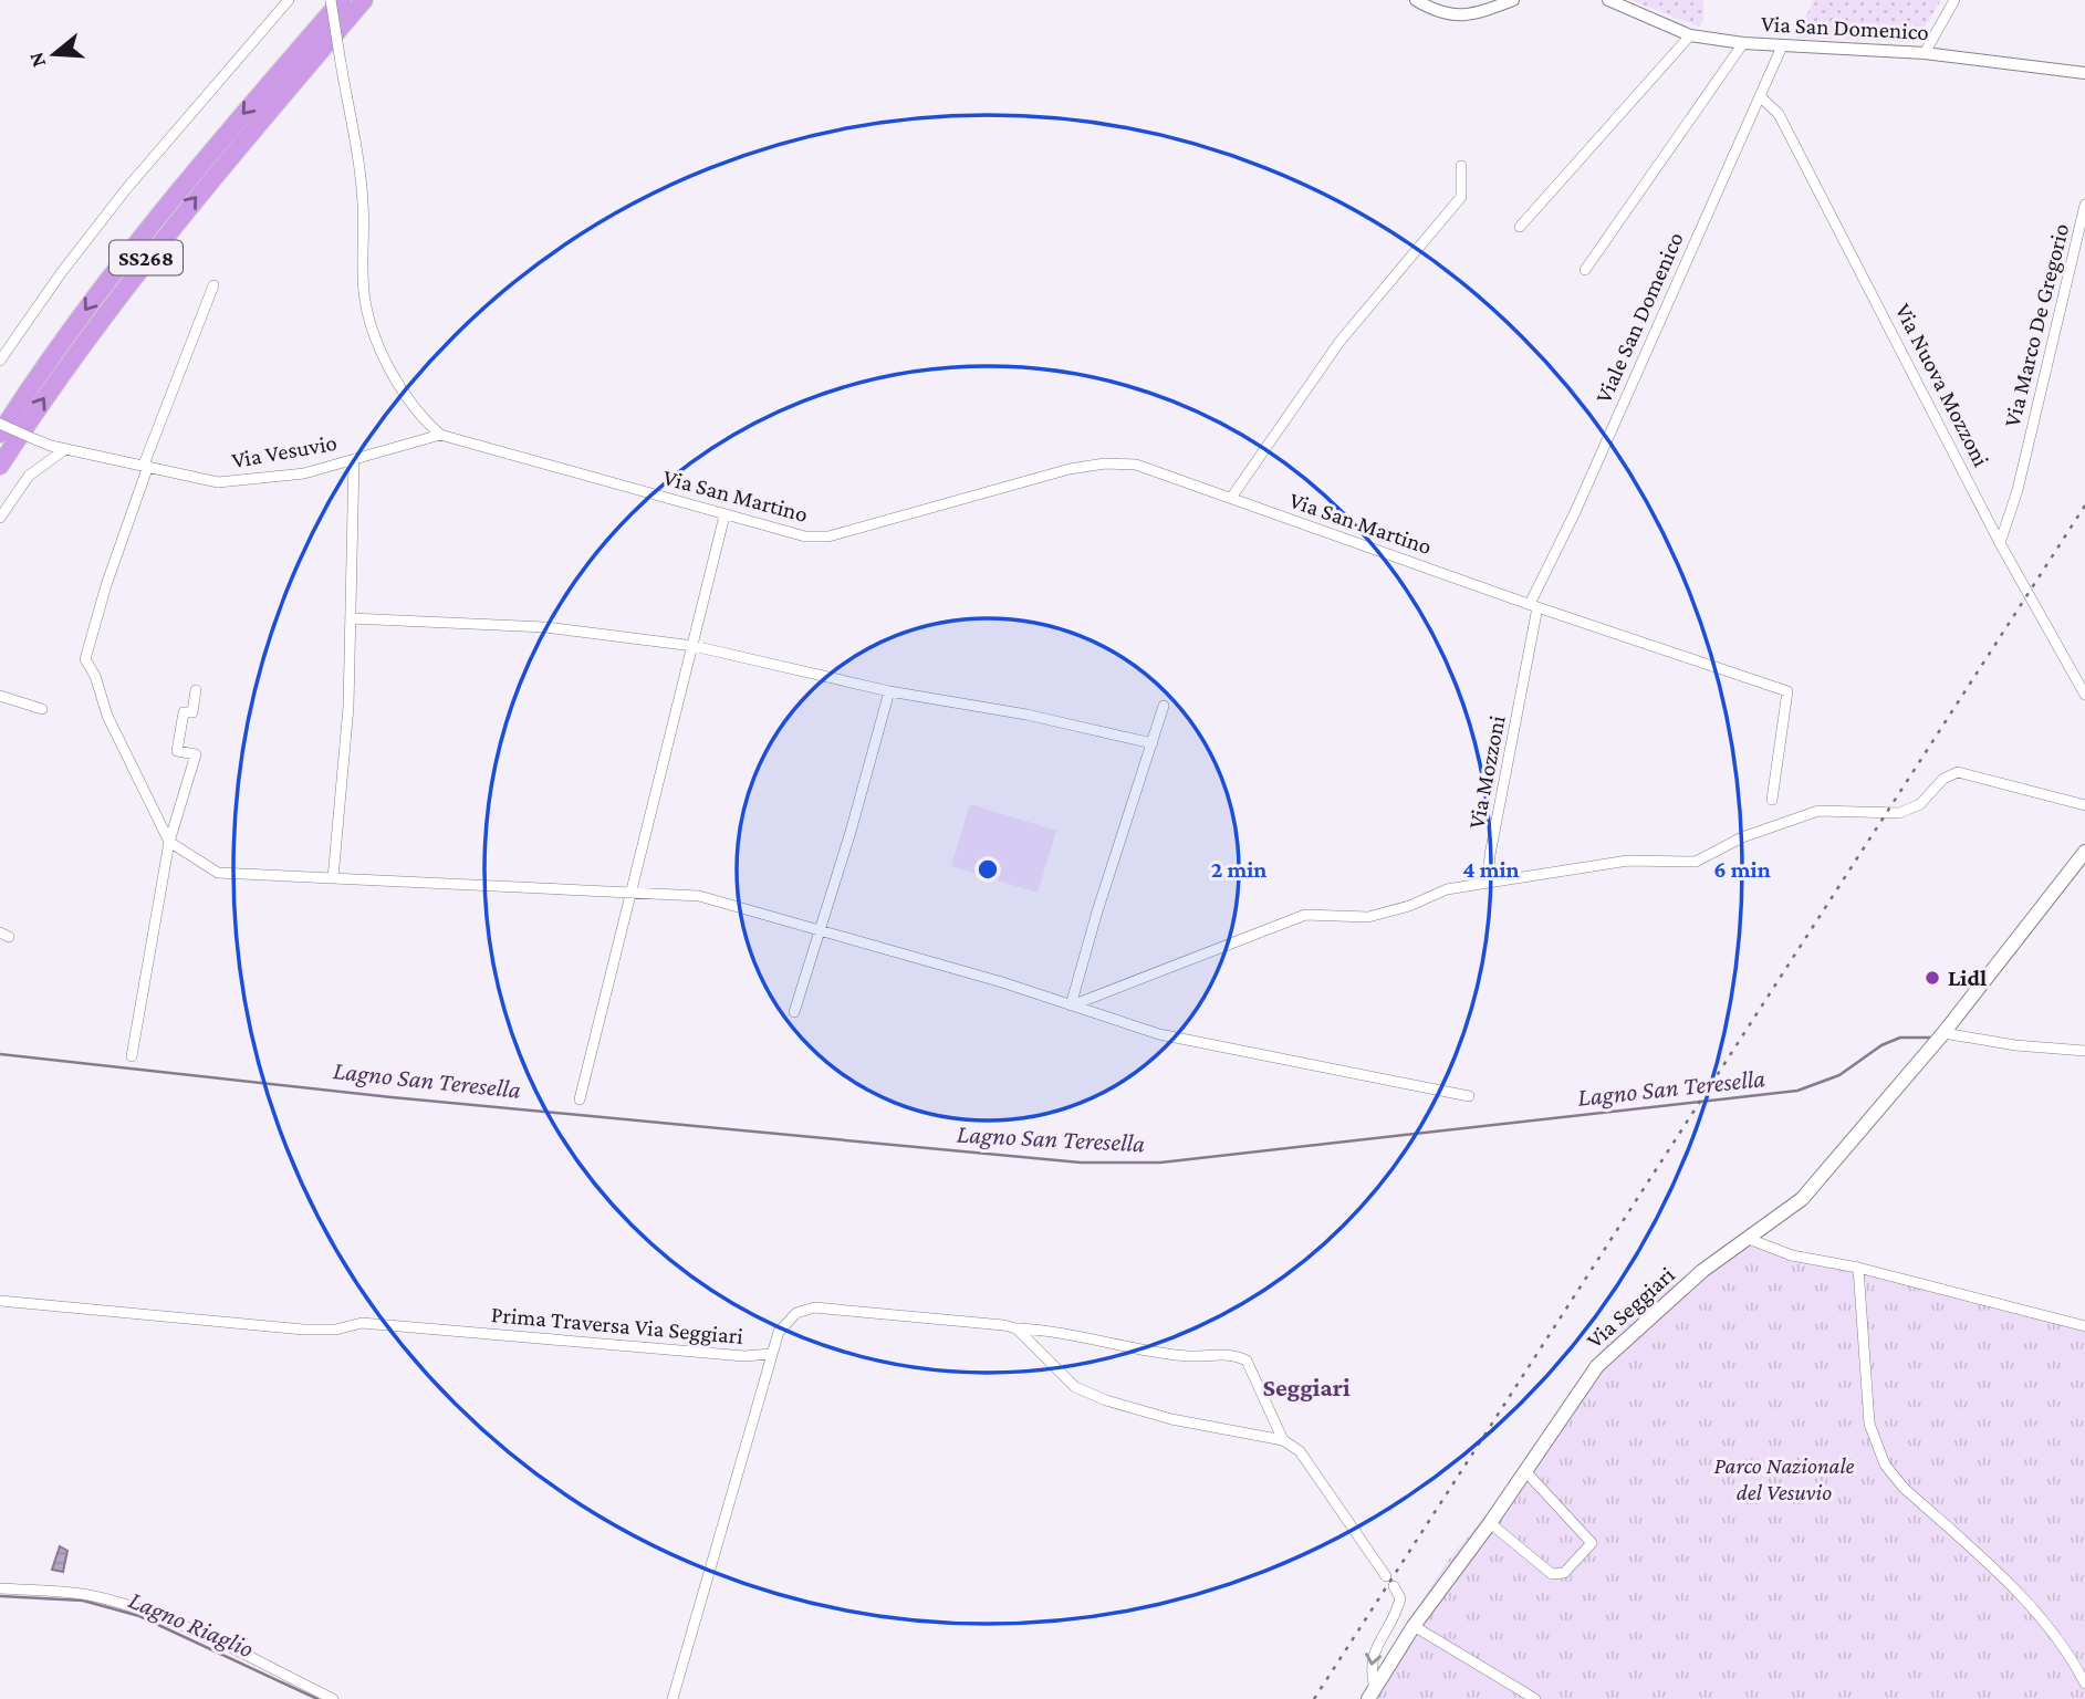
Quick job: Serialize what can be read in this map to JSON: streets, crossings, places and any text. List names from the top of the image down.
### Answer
{
  "streets": {
    "highway": ["SS268"],
    "main road": ["Via Seggiari"],
    "street": [
      "Via San Domenico",
      "Viale San Domenico",
      "Via Marco De Gregorio",
      "Via Nuova Mozzoni",
      "Via Vesuvio",
      "Via San Martino",
      "Via Mozzoni",
      "Prima Traversa Via Seggiari"
    ]
  },
  "crossings": [
    ["Via San Domenico", "Viale San Domenico"],
    ["Viale San Domenico", "Via Nuova Mozzoni"],
    ["Viale San Domenico", "Via San Martino"],
    ["Viale San Domenico", "Via Mozzoni"],
    ["Via Marco De Gregorio", "Via Nuova Mozzoni"],
    ["Via Vesuvio", "Via San Martino"],
    ["Via San Martino", "Via Mozzoni"]
  ],
  "districts": ["Seggiari"],
  "water": ["Lagno San Teresella", "Lagno Riaglio"],
  "parks": ["Parco Nazionale del Vesuvio"],
  "places": ["Lidl"],
  "north": "left",
  "rings": ["2 min", "4 min", "6 min"]
}
